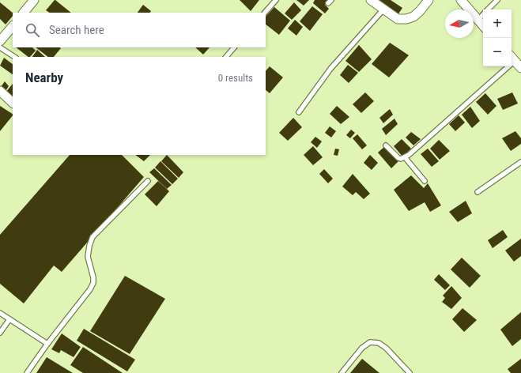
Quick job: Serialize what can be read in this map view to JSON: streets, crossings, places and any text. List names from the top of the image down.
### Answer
{
  "north": "left",
  "page": {
    "map_buttons": ["+", "−"],
    "search": "Search here",
    "heading": ["Nearby", "0 results"]
  }
}
